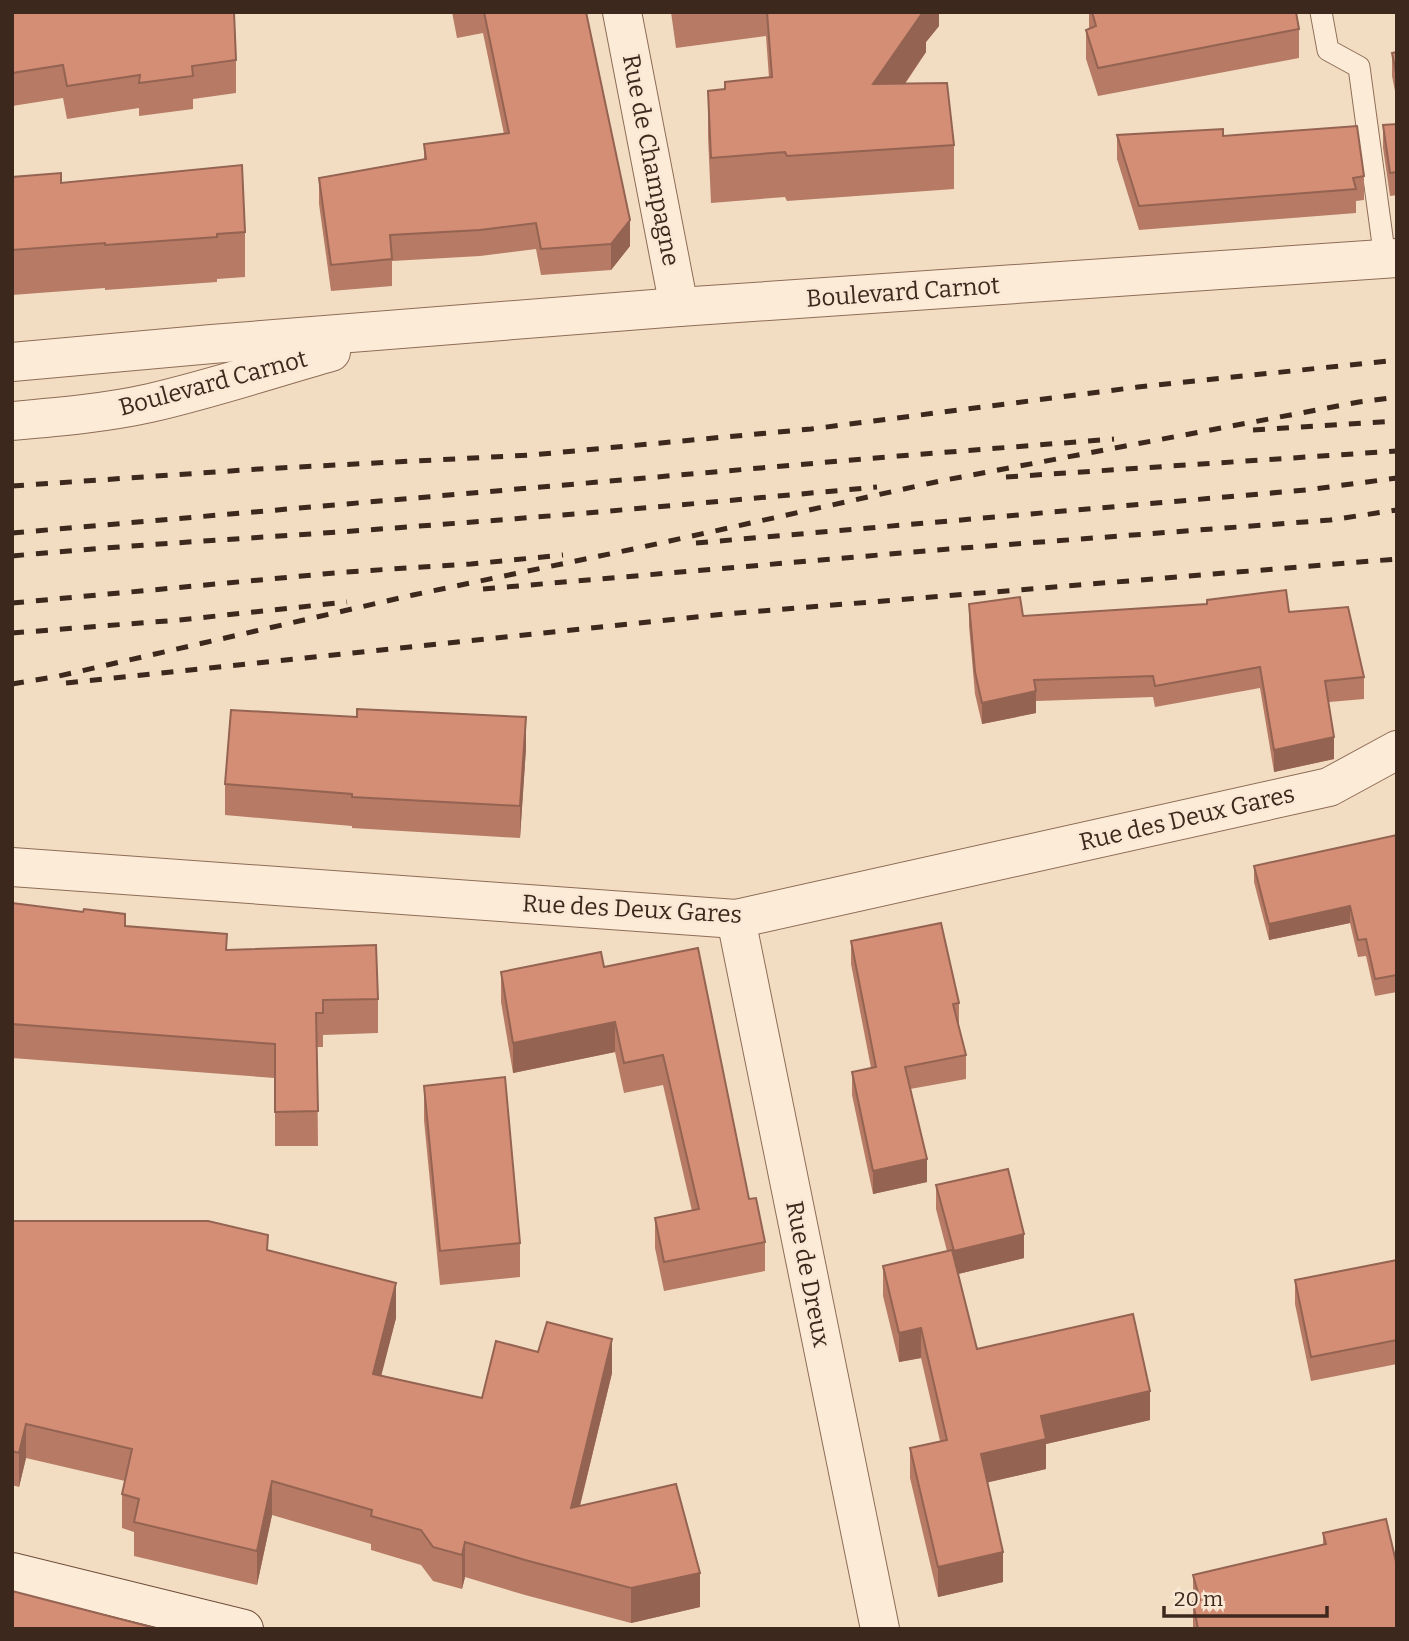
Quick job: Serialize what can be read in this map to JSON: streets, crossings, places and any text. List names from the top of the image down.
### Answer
{
  "streets": {
    "street": [
      "Rue de Champagne",
      "Boulevard Carnot",
      "Rue des Deux Gares",
      "Rue de Dreux"
    ]
  },
  "crossings": [
    ["Rue de Champagne", "Boulevard Carnot"],
    ["Rue des Deux Gares", "Rue de Dreux"]
  ],
  "scale_bar": "20 m"
}
